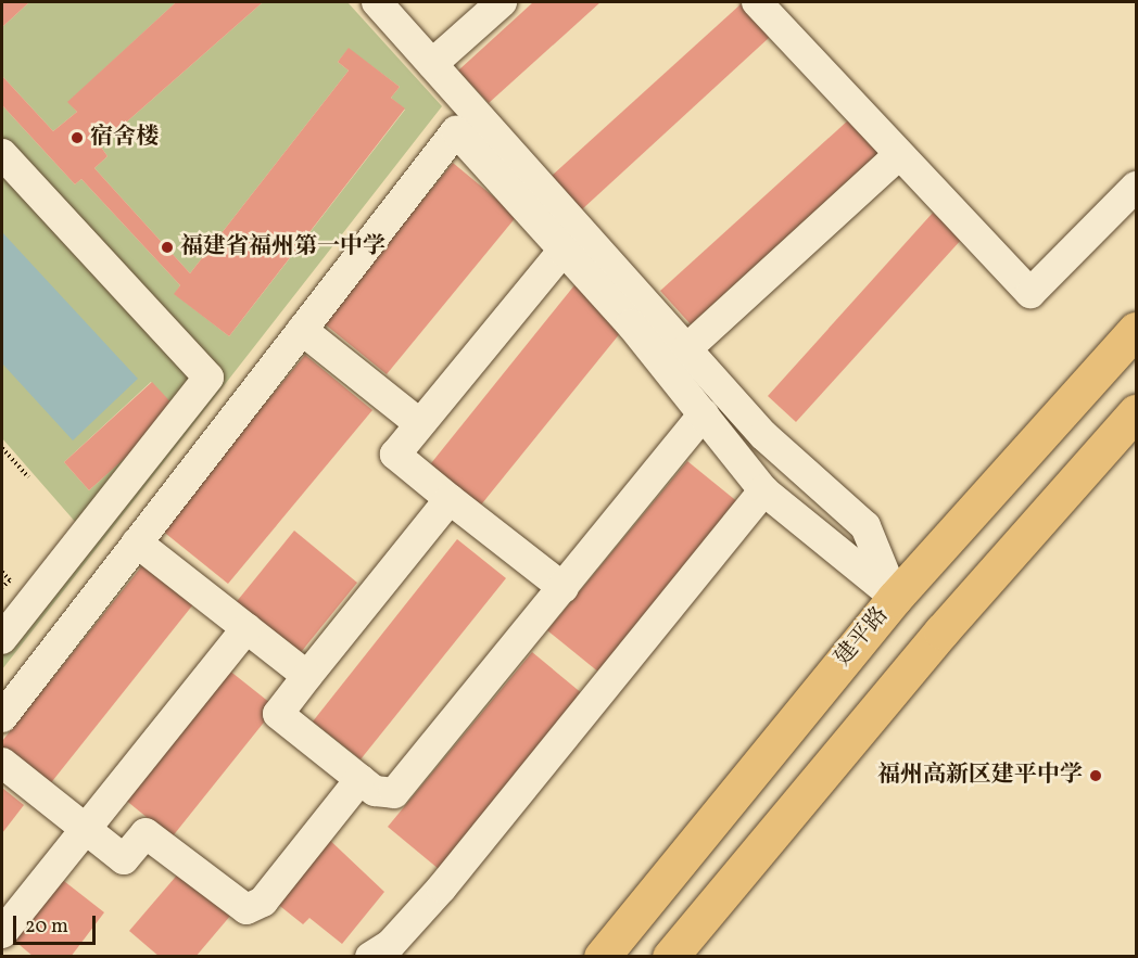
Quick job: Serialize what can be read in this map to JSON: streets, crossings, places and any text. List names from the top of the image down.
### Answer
{
  "streets": {
    "highway": ["建平路"]
  },
  "places": ["宿舍楼", "福建省福州第一中学", "福州高新区建平中学"],
  "scale_bar": "20 m"
}
